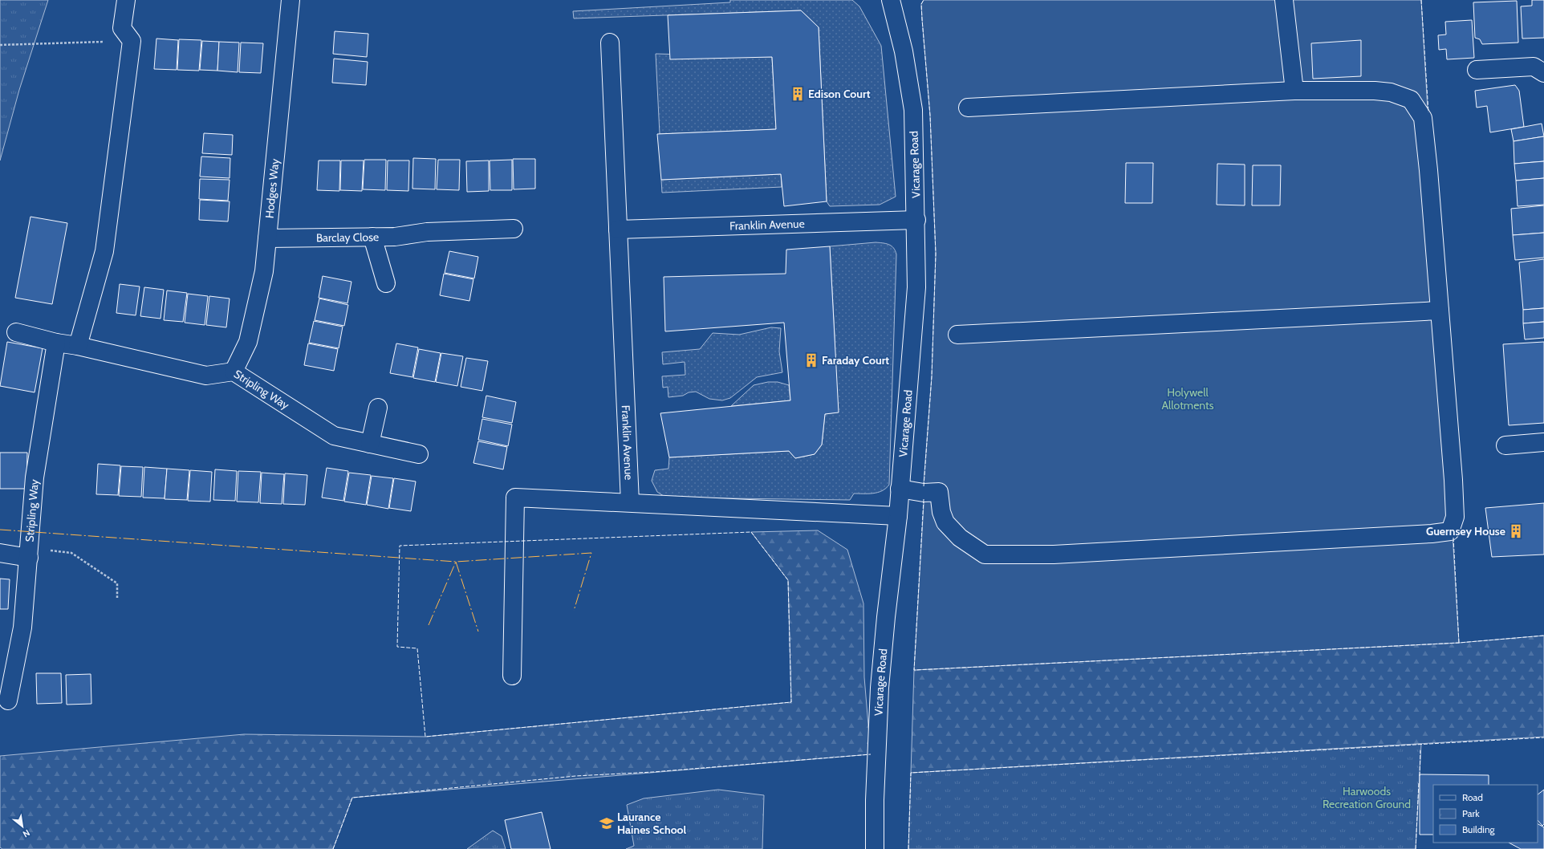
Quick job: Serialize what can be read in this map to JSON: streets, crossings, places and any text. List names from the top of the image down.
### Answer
{
  "streets": {
    "street": [
      "Vicarage Road",
      "Hodges Way",
      "Franklin Avenue",
      "Barclay Close",
      "Stripling Way"
    ]
  },
  "crossings": [
    ["Vicarage Road", "Franklin Avenue"],
    ["Hodges Way", "Barclay Close"],
    ["Hodges Way", "Stripling Way"]
  ],
  "parks": ["Holywell Allotments", "Harwoods Recreation Ground"],
  "places": {
    "building": ["Edison Court", "Faraday Court", "Guernsey House"],
    "school or university": ["Laurance Haines School"]
  },
  "legend": ["Road", "Park", "Building"],
  "north": "bottom right"
}
